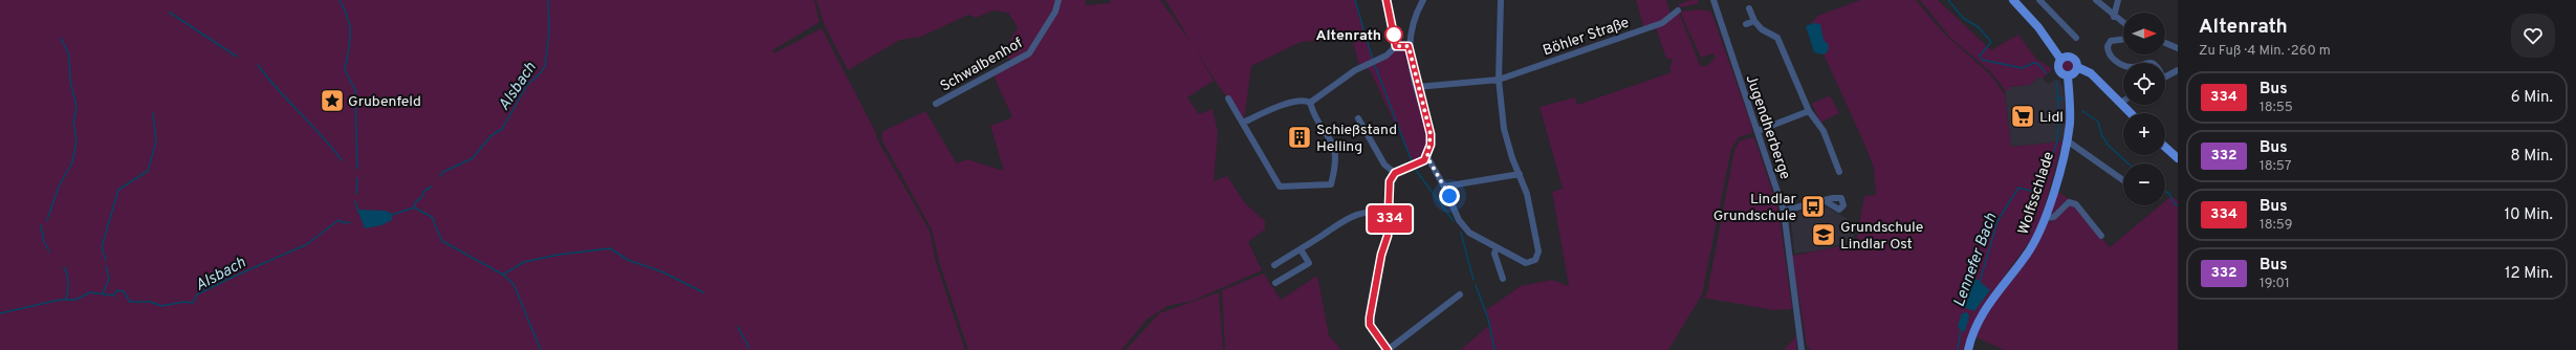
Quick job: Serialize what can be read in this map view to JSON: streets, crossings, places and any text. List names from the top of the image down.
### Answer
{
  "streets": {
    "main road": ["Wolfsschlade"],
    "street": ["Böhler Straße", "Schwalbenhof", "Jugendherberge"]
  },
  "water": ["Alsbach", "Lennefer Bach"],
  "places": {
    "other": ["Altenrath"],
    "place": ["Grubenfeld"],
    "supermarket": ["Lidl"],
    "building": ["Schießstand Helling"],
    "bus stop": ["Lindlar Grundschule"],
    "school or university": ["Grundschule Lindlar Ost"]
  },
  "lines": ["bus line 334"],
  "north": "right",
  "page": {
    "on_map": "334",
    "heading": ["Altenrath", "Zu Fuß · 4 Min. · 260 m"],
    "map_buttons": ["+", "−"],
    "list": [
      {
        "mark": "334",
        "name": "Bus",
        "note": "18:55",
        "value": "6 Min."
      },
      {
        "mark": "332",
        "name": "Bus",
        "note": "18:57",
        "value": "8 Min."
      },
      {
        "mark": "334",
        "name": "Bus",
        "note": "18:59",
        "value": "10 Min."
      },
      {
        "mark": "332",
        "name": "Bus",
        "note": "19:01",
        "value": "12 Min."
      }
    ]
  }
}
